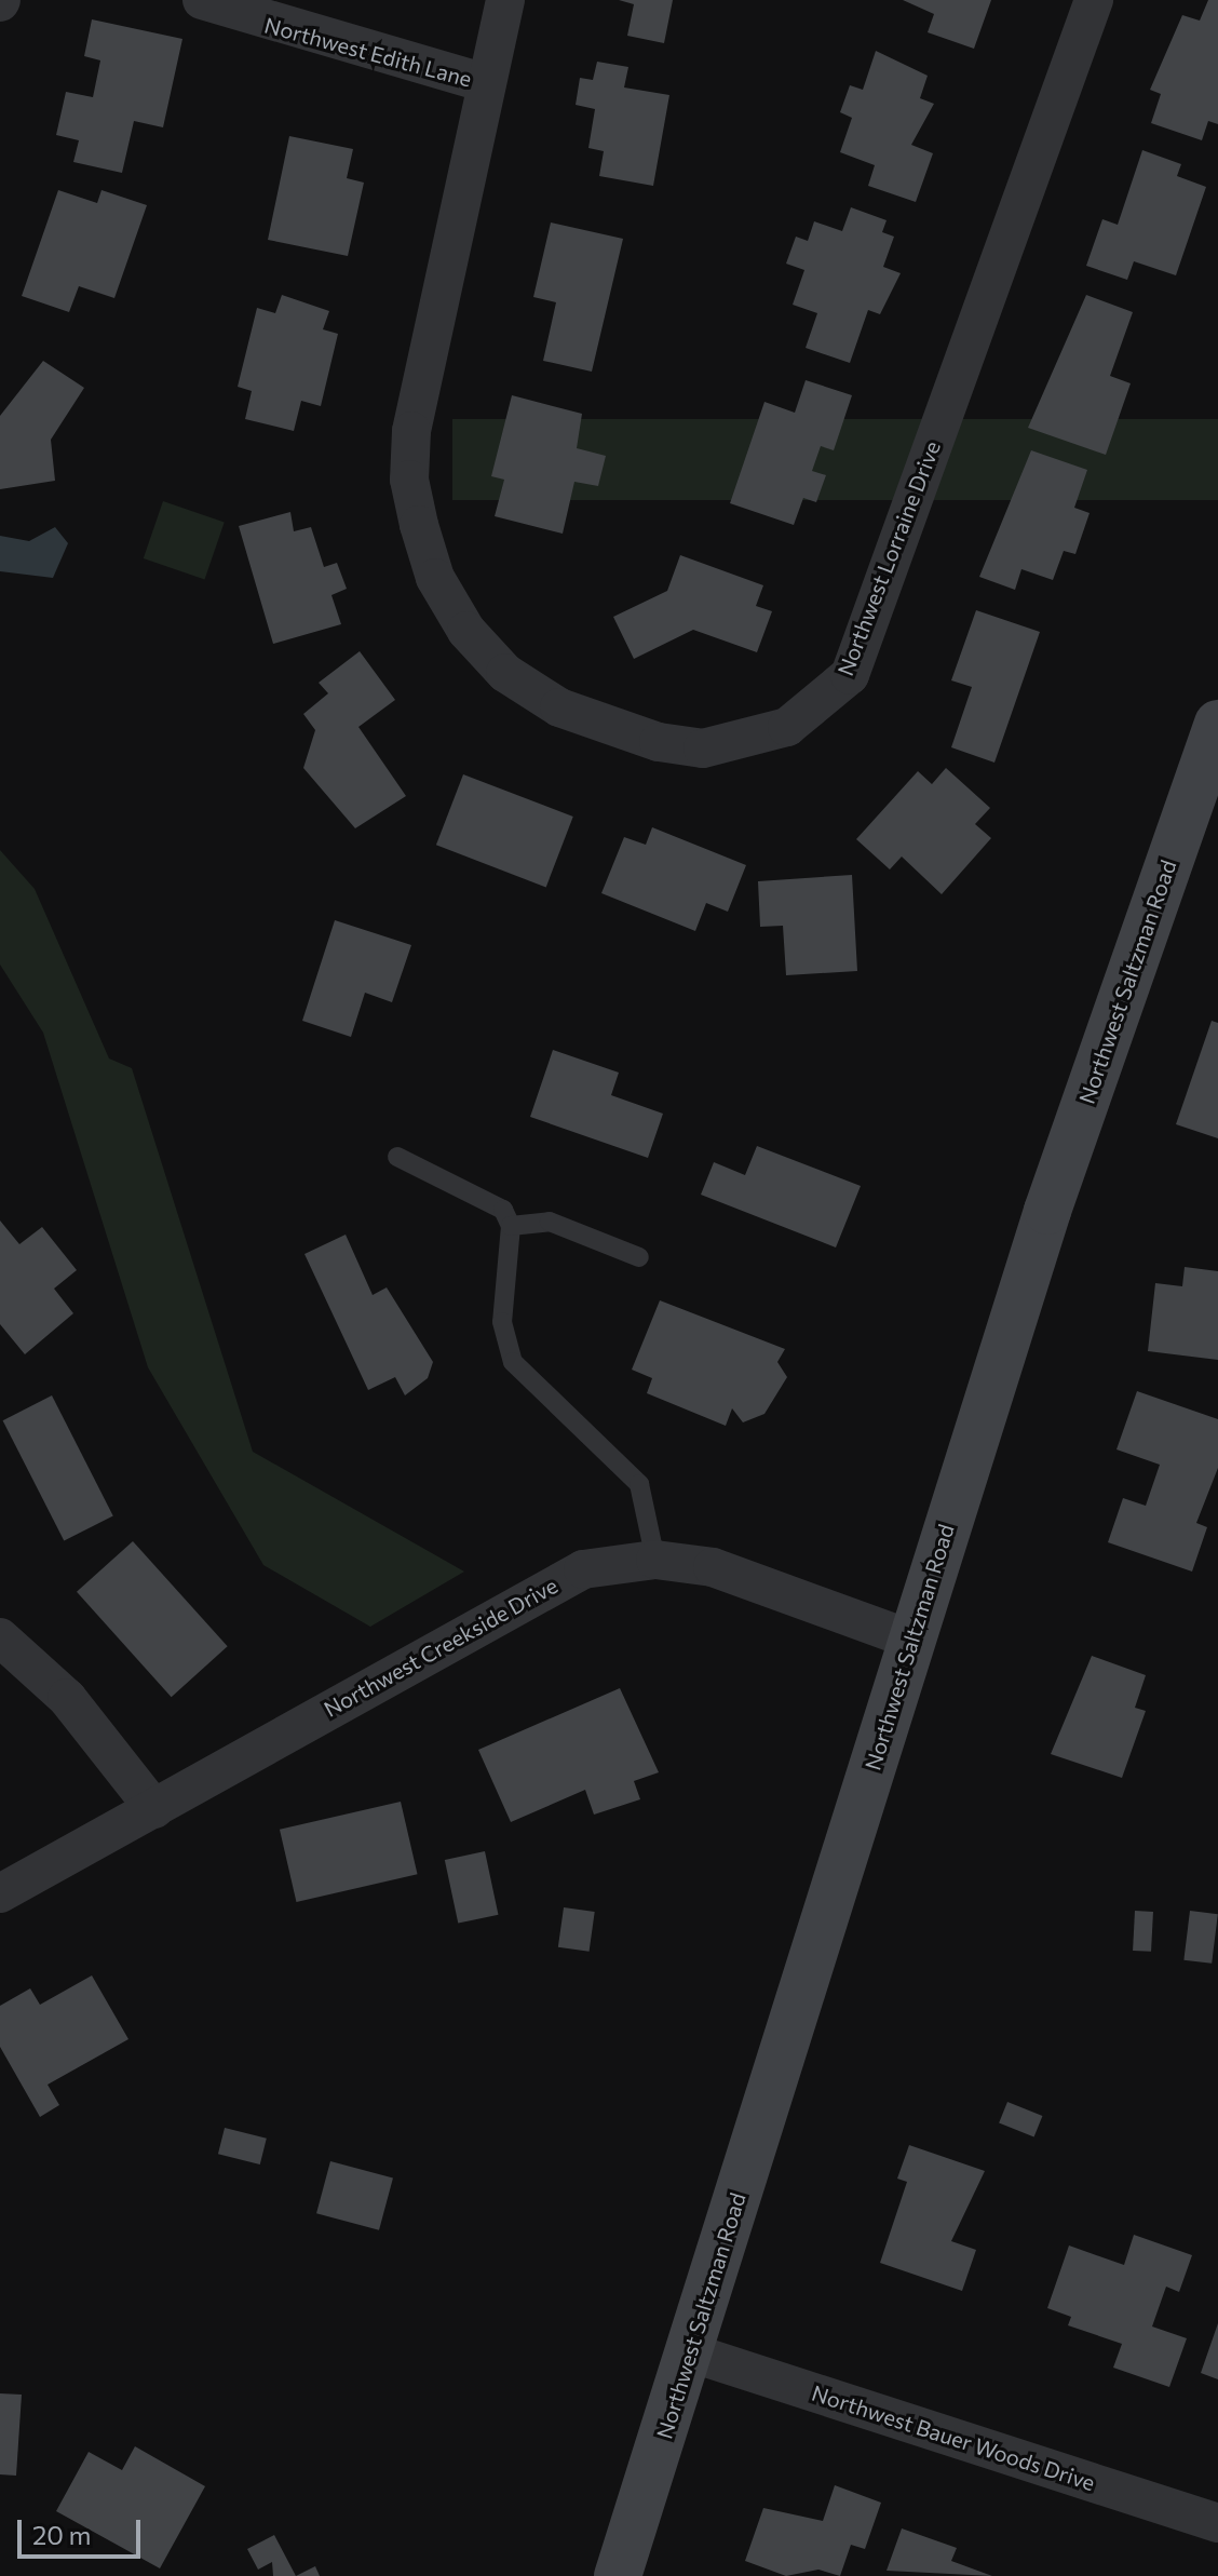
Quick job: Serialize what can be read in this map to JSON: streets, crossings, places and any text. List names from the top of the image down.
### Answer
{
  "streets": {
    "main road": ["Northwest Saltzman Road"],
    "street": [
      "Northwest Edith Lane",
      "Northwest Lorraine Drive",
      "Northwest Creekside Drive",
      "Northwest Bauer Woods Drive"
    ]
  },
  "crossings": [
    ["Northwest Edith Lane", "Northwest Lorraine Drive"],
    ["Northwest Saltzman Road", "Northwest Creekside Drive"],
    ["Northwest Saltzman Road", "Northwest Bauer Woods Drive"]
  ],
  "scale_bar": "20 m"
}
